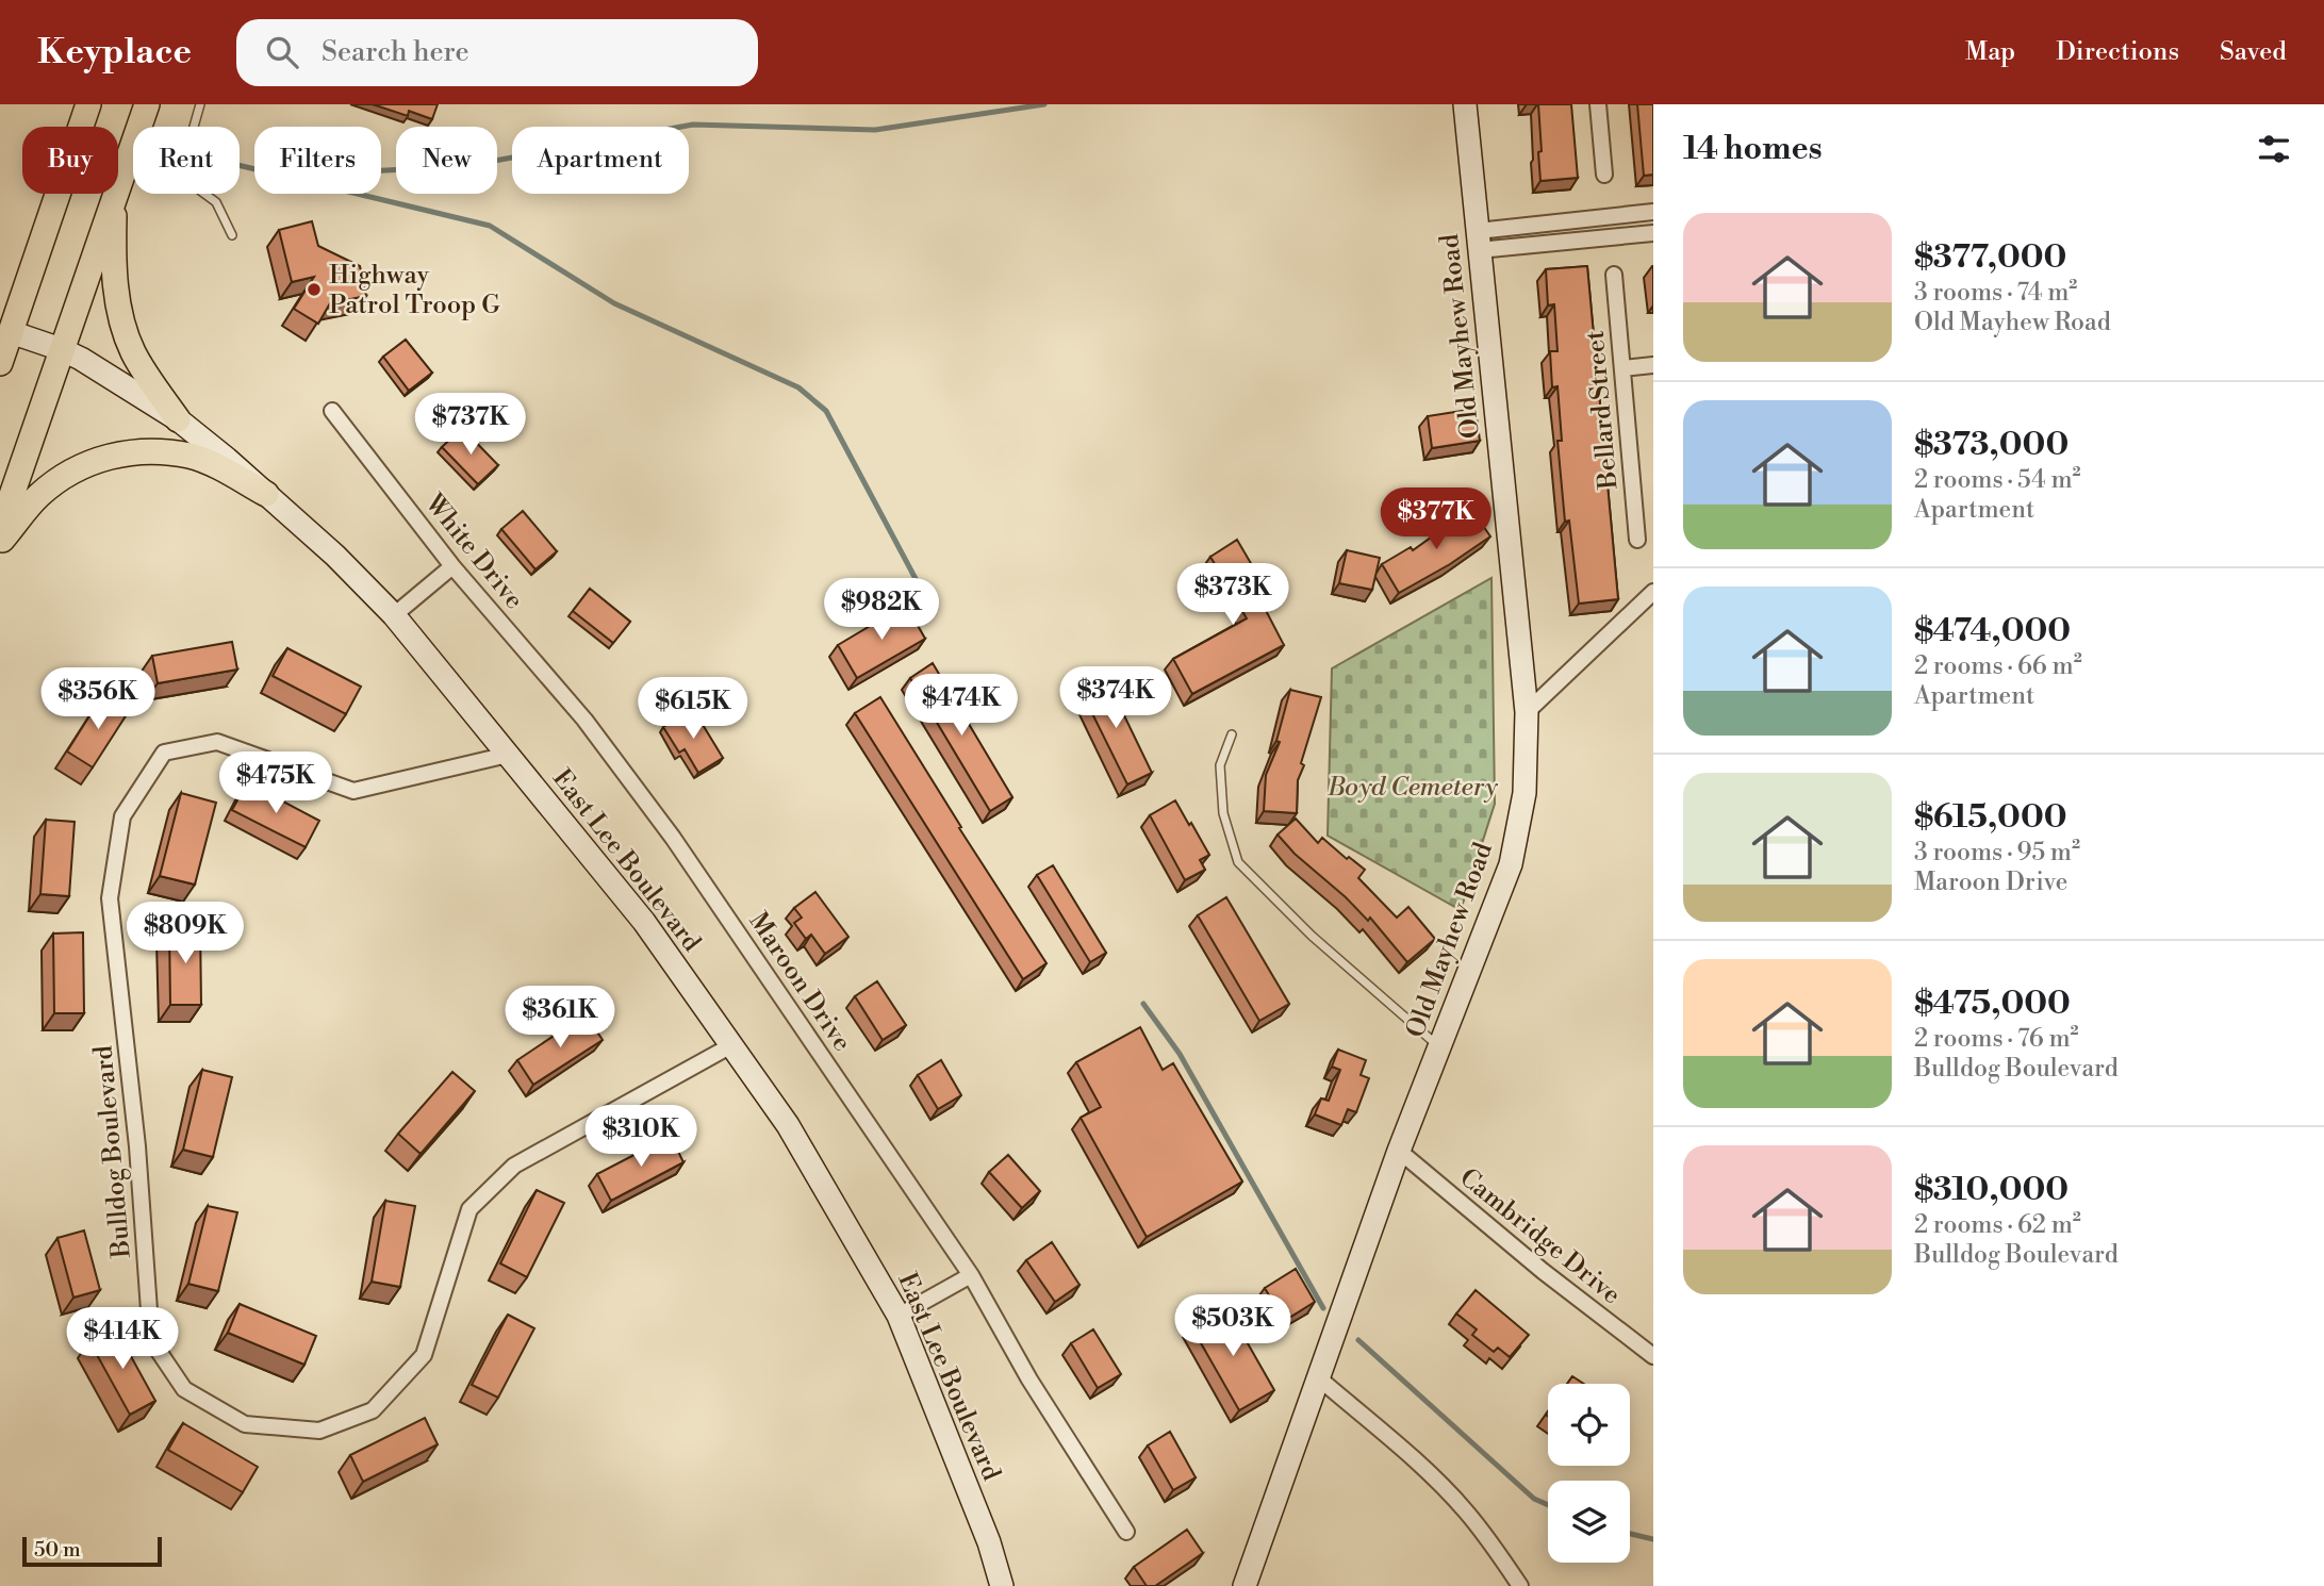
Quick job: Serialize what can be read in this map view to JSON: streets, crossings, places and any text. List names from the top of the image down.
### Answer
{
  "streets": {
    "street": [
      "Old Mayhew Road",
      "Bellard Street",
      "White Drive",
      "East Lee Boulevard",
      "Maroon Drive",
      "Bulldog Boulevard",
      "Cambridge Drive"
    ]
  },
  "crossings": [
    ["Old Mayhew Road", "Cambridge Drive"],
    ["White Drive", "Maroon Drive"],
    ["East Lee Boulevard", "Bulldog Boulevard"]
  ],
  "parks": ["Boyd Cemetery"],
  "places": ["Highway Patrol Troop G"],
  "scale_bar": "50 m",
  "page": {
    "header": "Keyplace",
    "search": "Search here",
    "nav": ["Map", "Directions", "Saved"],
    "heading": "14 homes",
    "chip": [
      "Buy",
      "Rent",
      "Filters",
      "New",
      "Apartment"
    ],
    "list": [
      {
        "name": "$377,000",
        "note": "3 rooms · 74 m² · Old Mayhew Road"
      },
      {
        "name": "$373,000",
        "note": "2 rooms · 54 m² · Apartment"
      },
      {
        "name": "$474,000",
        "note": "2 rooms · 66 m² · Apartment"
      },
      {
        "name": "$615,000",
        "note": "3 rooms · 95 m² · Maroon Drive"
      },
      {
        "name": "$475,000",
        "note": "2 rooms · 76 m² · Bulldog Boulevard"
      },
      {
        "name": "$310,000",
        "note": "2 rooms · 62 m² · Bulldog Boulevard"
      }
    ],
    "price": [
      "$737K",
      "$377K",
      "$373K",
      "$982K",
      "$374K",
      "$356K",
      "$474K",
      "$615K",
      "$475K",
      "$809K",
      "$361K",
      "$310K",
      "$503K",
      "$414K"
    ],
    "scale": "50 m"
  }
}
